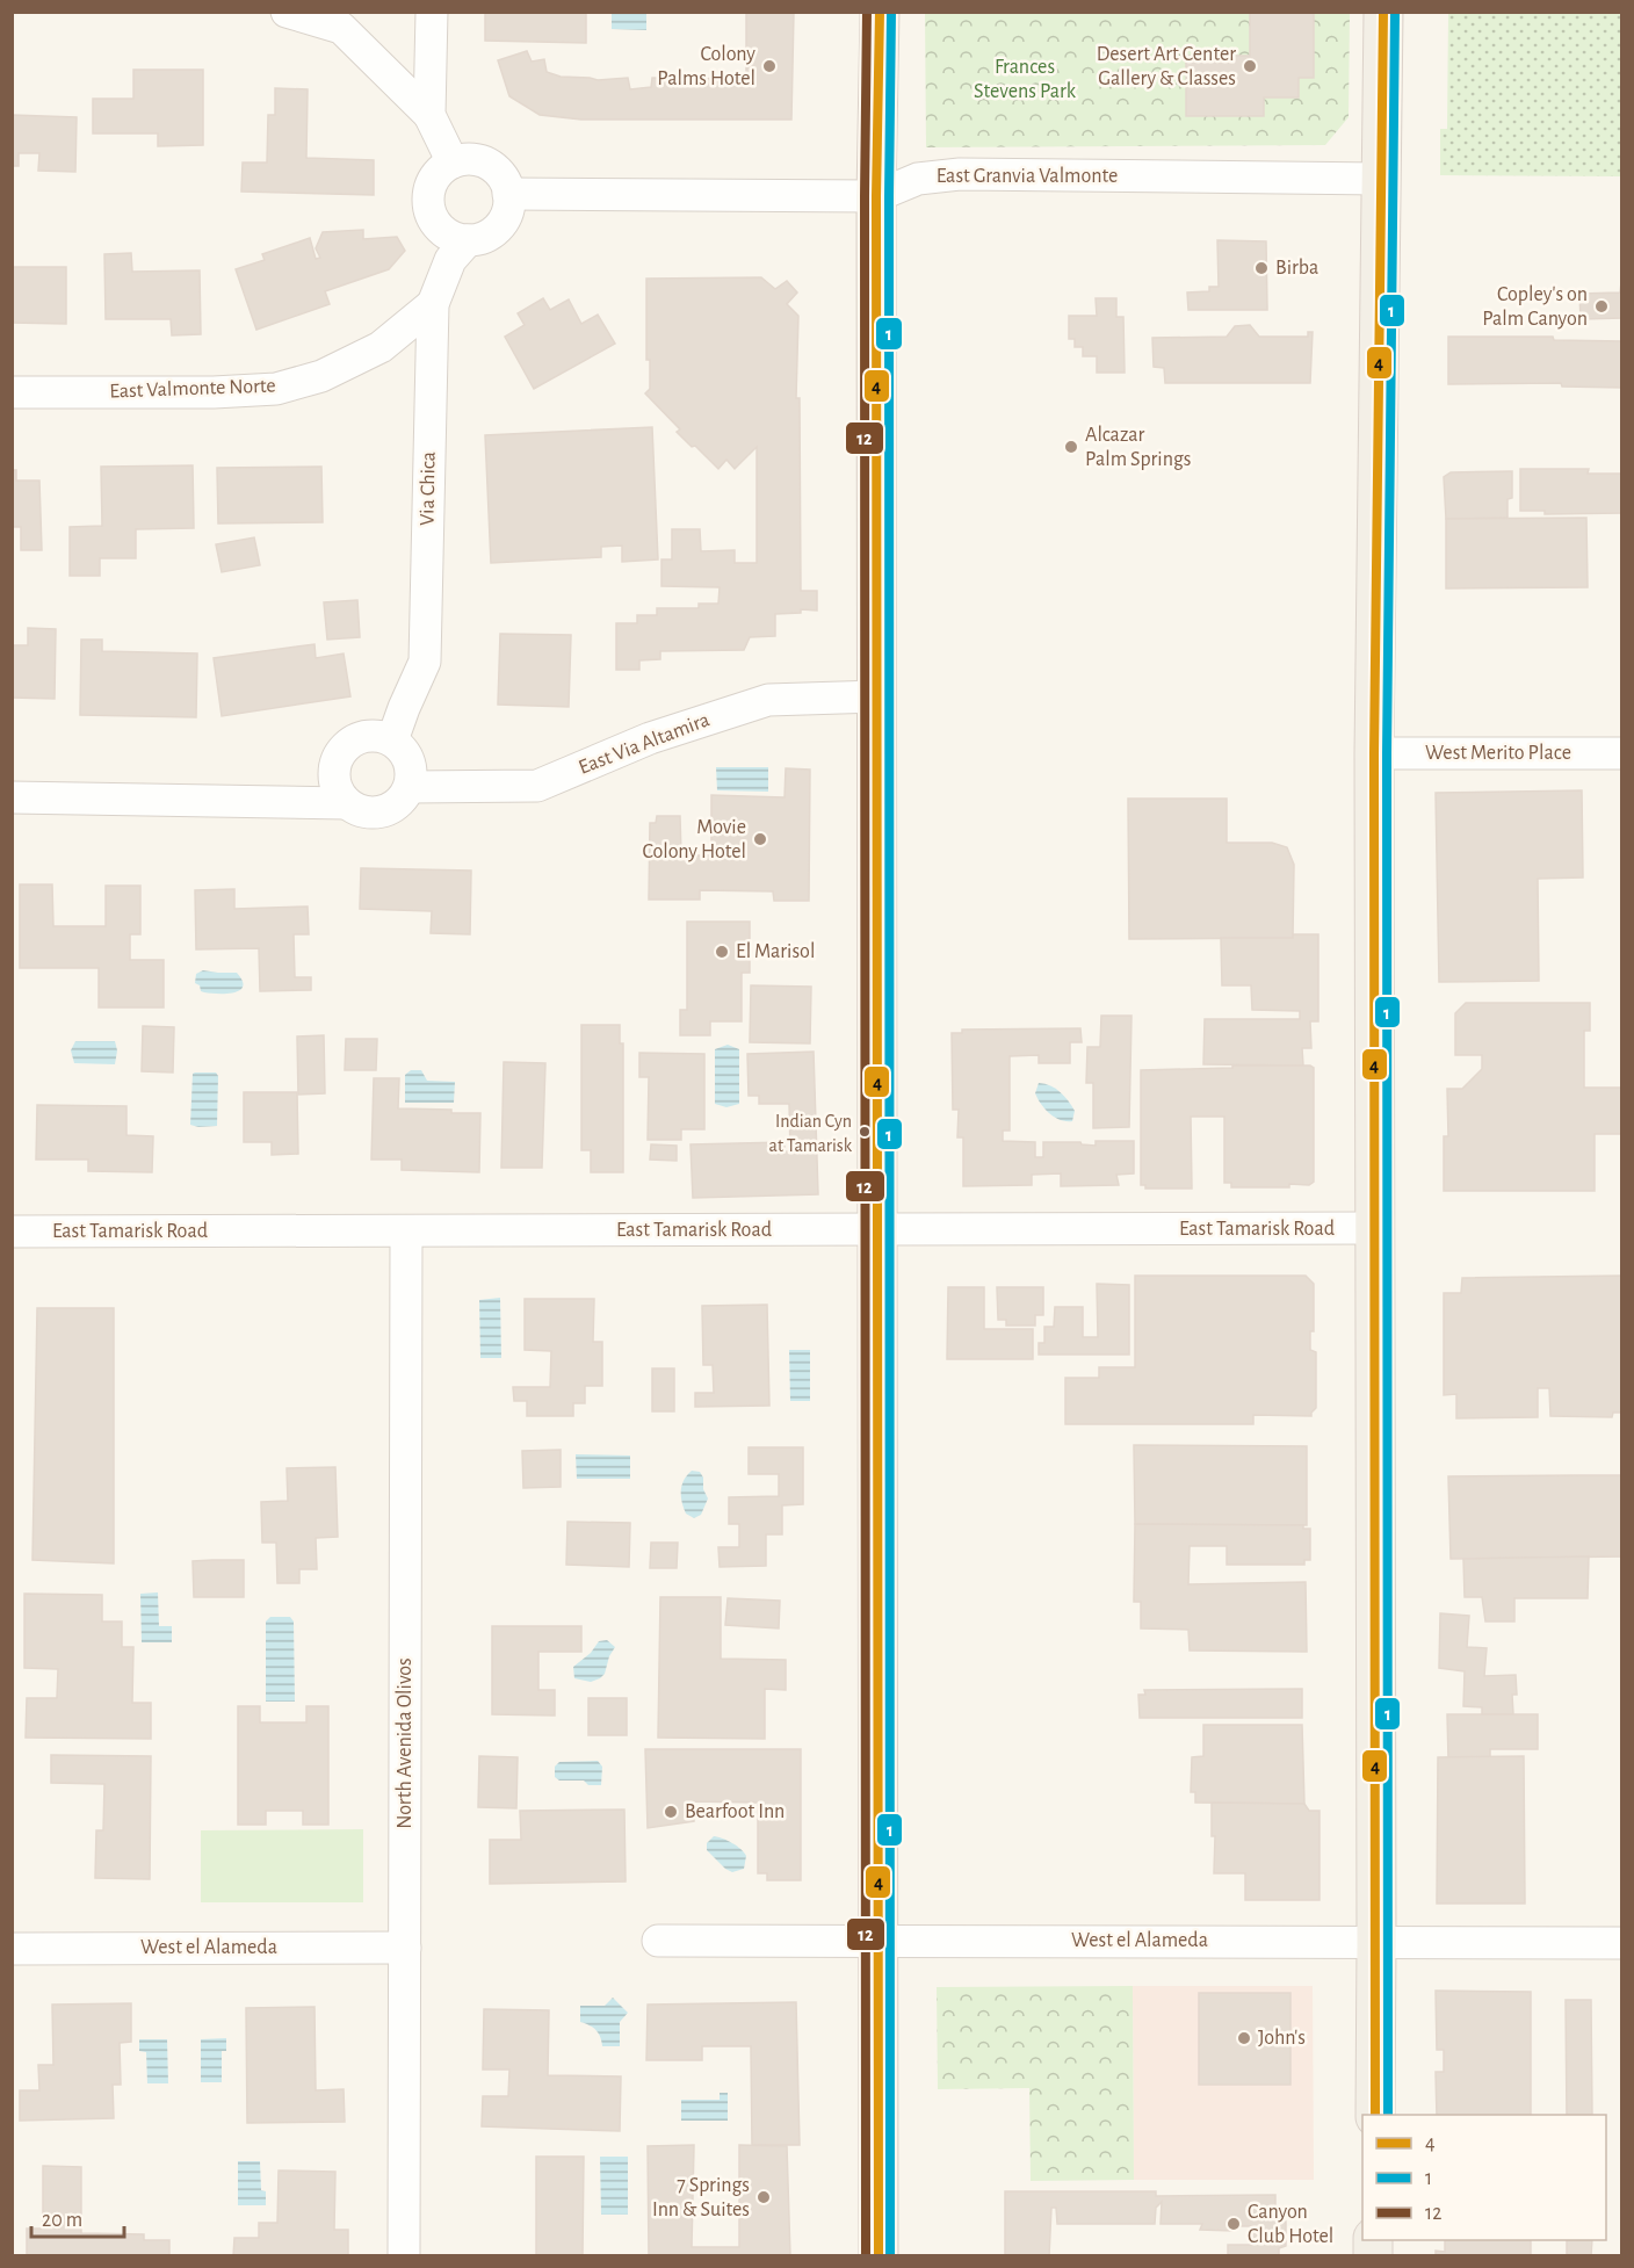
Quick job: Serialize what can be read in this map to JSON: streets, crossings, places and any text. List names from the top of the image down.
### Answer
{
  "streets": {
    "street": [
      "East Granvia Valmonte",
      "East Valmonte Norte",
      "Via Chica",
      "East Via Altamira",
      "West Merito Place",
      "East Tamarisk Road",
      "North Avenida Olivos",
      "West el Alameda"
    ]
  },
  "crossings": [
    ["East Granvia Valmonte", "Via Chica"],
    ["East Valmonte Norte", "Via Chica"],
    ["Via Chica", "East Via Altamira"],
    ["East Tamarisk Road", "North Avenida Olivos"],
    ["North Avenida Olivos", "West el Alameda"]
  ],
  "parks": ["Frances Stevens Park"],
  "places": [
    "Colony Palms Hotel",
    "Desert Art Center Gallery & Classes",
    "Birba",
    "Copley's on Palm Canyon",
    "Alcazar Palm Springs",
    "Movie Colony Hotel",
    "El Marisol",
    "Indian Cyn at Tamarisk",
    "Bearfoot Inn",
    "John's",
    "7 Springs Inn & Suites",
    "Canyon Club Hotel"
  ],
  "lines": ["transit line 4", "transit line 1", "transit line 12"],
  "legend": ["4", "1", "12"],
  "scale_bar": "20 m"
}
